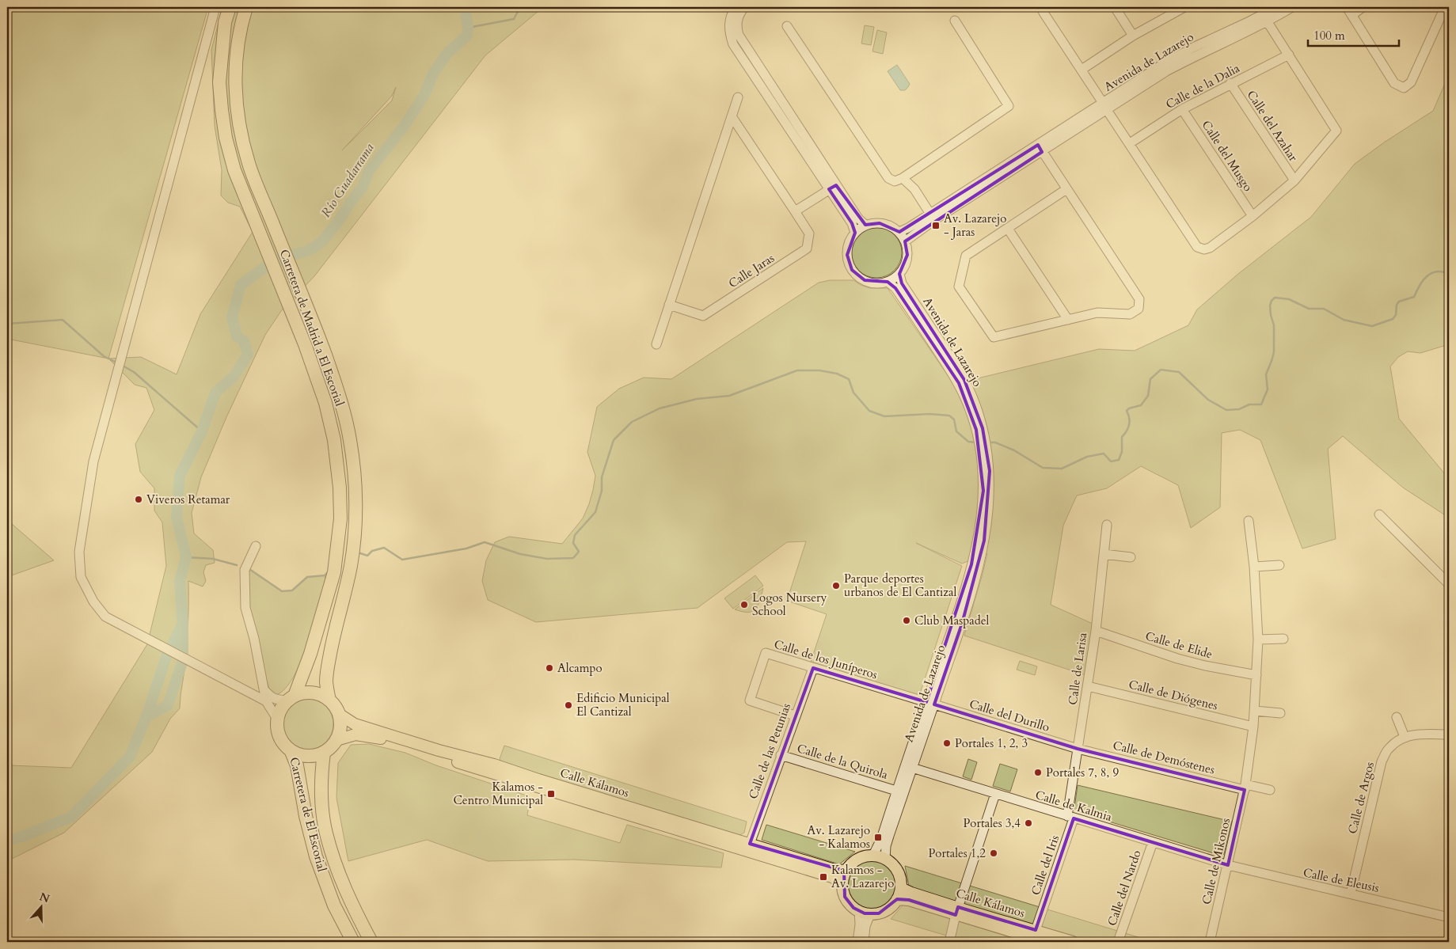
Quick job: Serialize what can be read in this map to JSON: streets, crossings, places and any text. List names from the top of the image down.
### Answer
{
  "streets": {
    "highway": ["Carretera de Madrid a El Escorial", "Carretera de El Escorial"],
    "main road": ["Calle Kálamos"],
    "street": [
      "Avenida de Lazarejo",
      "Calle de la Dalia",
      "Calle del Azahar",
      "Calle del Musgo",
      "Calle Jaras",
      "Calle de Elide",
      "Calle de los Juníperos",
      "Calle de Larisa",
      "Calle de Diógenes",
      "Calle del Durillo",
      "Calle de las Petunias",
      "Calle de Demóstenes",
      "Calle de la Quirola",
      "Calle de Argos",
      "Calle de Kalmia",
      "Calle de Mikonos",
      "Calle del Iris",
      "Calle de Eleusis",
      "Calle del Nardo"
    ]
  },
  "crossings": [
    ["Avenida de Lazarejo", "Calle de la Dalia"],
    ["Avenida de Lazarejo", "Calle del Azahar"],
    ["Avenida de Lazarejo", "Calle del Musgo"],
    ["Avenida de Lazarejo", "Calle de los Juníperos"],
    ["Avenida de Lazarejo", "Calle del Durillo"],
    ["Avenida de Lazarejo", "Calle de la Quirola"],
    ["Avenida de Lazarejo", "Calle Kálamos"],
    ["Avenida de Lazarejo", "Calle de Kalmia"],
    ["Calle de la Dalia", "Calle del Azahar"],
    ["Calle de la Dalia", "Calle del Musgo"],
    ["Carretera de Madrid a El Escorial", "Calle Kálamos"],
    ["Carretera de Madrid a El Escorial", "Carretera de El Escorial"],
    ["Calle de Elide", "Calle de Larisa"],
    ["Calle de Elide", "Calle de Mikonos"],
    ["Calle de los Juníperos", "Calle del Durillo"],
    ["Calle de los Juníperos", "Calle de las Petunias"],
    ["Calle de Larisa", "Calle de Diógenes"],
    ["Calle de Larisa", "Calle del Durillo"],
    ["Calle de Larisa", "Calle de Demóstenes"],
    ["Calle de Larisa", "Calle de Kalmia"],
    ["Calle de Larisa", "Calle del Iris"],
    ["Calle de Diógenes", "Calle de Mikonos"],
    ["Calle del Durillo", "Calle de Demóstenes"],
    ["Calle de las Petunias", "Calle de la Quirola"],
    ["Calle de las Petunias", "Calle Kálamos"],
    ["Calle de Demóstenes", "Calle de Mikonos"],
    ["Calle Kálamos", "Carretera de El Escorial"],
    ["Calle Kálamos", "Calle del Iris"],
    ["Calle de Argos", "Calle de Eleusis"],
    ["Calle de Kalmia", "Calle de Mikonos"],
    ["Calle de Kalmia", "Calle del Iris"],
    ["Calle de Kalmia", "Calle de Eleusis"],
    ["Calle de Kalmia", "Calle del Nardo"],
    ["Calle de Mikonos", "Calle de Eleusis"]
  ],
  "water": ["Río Guadarrama"],
  "places": {
    "transit": [
      "Av. Lazarejo - Jaras",
      "Kalamos - Centro Municipal",
      "Av. Lazarejo - Kalamos",
      "Kalamos - Av. Lazarejo"
    ],
    "other": [
      "Viveros Retamar",
      "Parque deportes urbanos de El Cantizal",
      "Logos Nursery School",
      "Club Maspadel",
      "Alcampo",
      "Edificio Municipal El Cantizal",
      "Portales 1, 2, 3",
      "Portales 7, 8, 9",
      "Portales 3,4",
      "Portales 1,2"
    ]
  },
  "scale_bar": "100 m",
  "north": "top"
}
